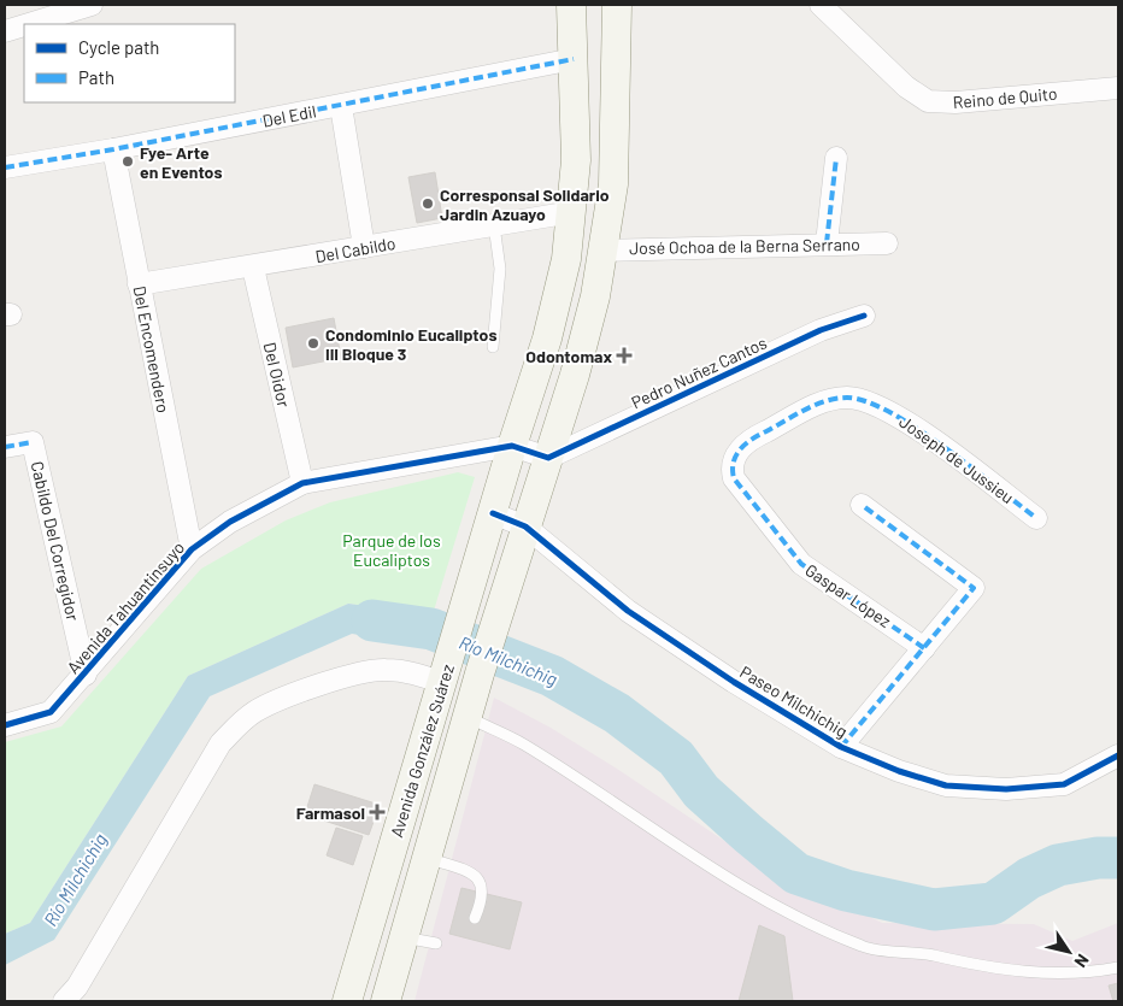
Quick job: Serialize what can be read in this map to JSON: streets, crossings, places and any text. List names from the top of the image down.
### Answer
{
  "streets": {
    "main road": ["Avenida González Suárez"],
    "street": [
      "Reino de Quito",
      "Del Edil",
      "José Ochoa de la Berna Serrano",
      "Del Cabildo",
      "Del Encomendero",
      "Pedro Nuñez Cantos",
      "Del Oidor",
      "Joseph de Jussieu",
      "Cabildo Del Corregidor",
      "Gaspar López",
      "Avenida Tahuantinsuyo",
      "Paseo Milchichig"
    ]
  },
  "crossings": [
    ["Del Edil", "Del Encomendero"],
    ["Del Edil", "Avenida González Suárez"],
    ["José Ochoa de la Berna Serrano", "Avenida González Suárez"],
    ["Del Cabildo", "Del Encomendero"],
    ["Del Cabildo", "Del Oidor"],
    ["Del Cabildo", "Avenida González Suárez"],
    ["Del Encomendero", "Avenida Tahuantinsuyo"],
    ["Pedro Nuñez Cantos", "Avenida Tahuantinsuyo"],
    ["Pedro Nuñez Cantos", "Avenida González Suárez"],
    ["Del Oidor", "Avenida Tahuantinsuyo"],
    ["Joseph de Jussieu", "Gaspar López"],
    ["Cabildo Del Corregidor", "Avenida Tahuantinsuyo"],
    ["Avenida Tahuantinsuyo", "Avenida González Suárez"],
    ["Paseo Milchichig", "Avenida González Suárez"]
  ],
  "water": ["Río Milchichig"],
  "parks": ["Parque de los Eucaliptos"],
  "places": {
    "other": ["Fye- Arte en Eventos", "Corresponsal Solidario Jardin Azuayo", "Condominio Eucaliptos III Bloque 3"],
    "health": ["Odontomax", "Farmasol"]
  },
  "legend": ["Cycle path", "Path"],
  "north": "bottom right"
}
